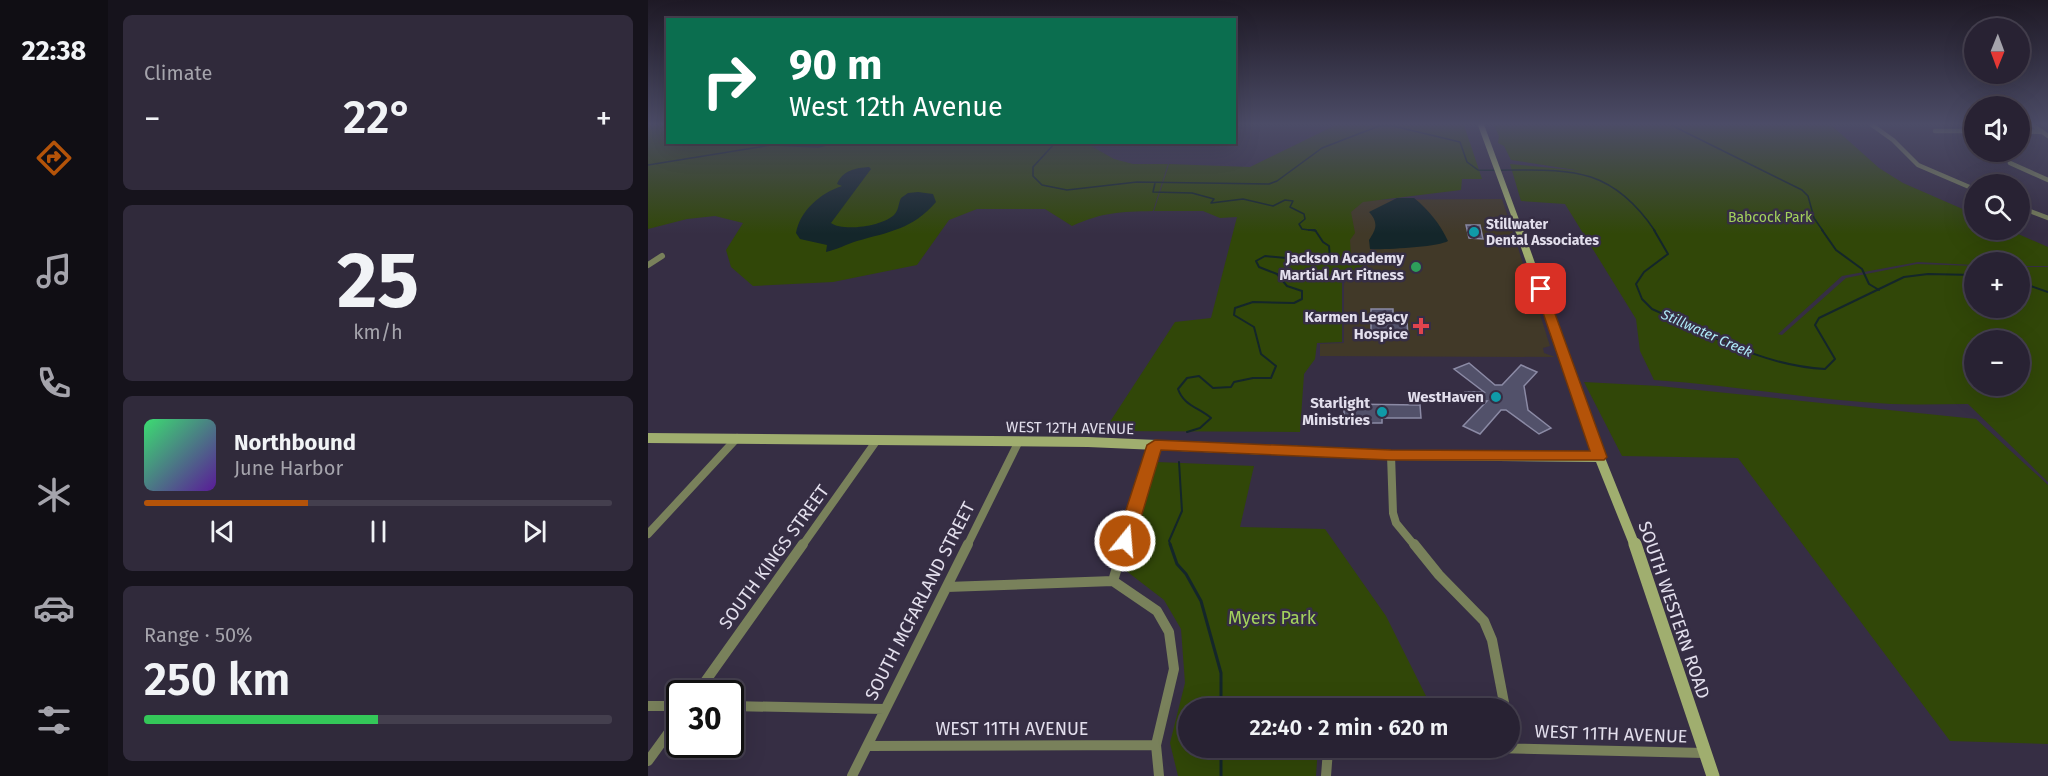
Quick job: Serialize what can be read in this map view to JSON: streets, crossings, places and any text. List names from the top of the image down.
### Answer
{
  "streets": {
    "main road": ["WEST 12TH AVENUE", "SOUTH WESTERN ROAD"],
    "street": ["SOUTH KINGS STREET", "SOUTH MCFARLAND STREET", "WEST 11TH AVENUE"]
  },
  "crossings": [
    ["WEST 12TH AVENUE", "SOUTH KINGS STREET"],
    ["WEST 12TH AVENUE", "SOUTH MCFARLAND STREET"],
    ["WEST 12TH AVENUE", "SOUTH WESTERN ROAD"],
    ["SOUTH MCFARLAND STREET", "WEST 11TH AVENUE"],
    ["SOUTH WESTERN ROAD", "WEST 11TH AVENUE"]
  ],
  "water": ["Stillwater Creek"],
  "parks": ["Babcock Park", "Myers Park"],
  "places": {
    "other": [
      "Stillwater Dental Associates",
      "Jackson Academy Martial Art Fitness",
      "WestHaven",
      "Starlight Ministries"
    ],
    "health": ["Karmen Legacy Hospice"]
  },
  "north": "bottom",
  "page": {
    "tabs": "22:38",
    "tile": [
      "Climate",
      ["25", "km/h"],
      ["Range · 50%", "250 km"]
    ],
    "map_buttons": ["+", "−"],
    "turn": ["90 m", "West 12th Avenue"],
    "heat": ["−", "22°", "+"],
    "song": ["Northbound", "June Harbor"],
    "limit": "30",
    "trip": "22:40 · 2 min · 620 m"
  }
}
